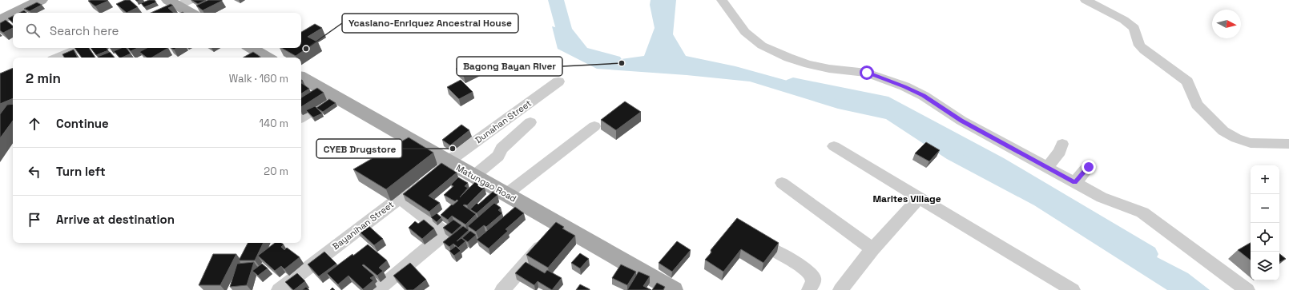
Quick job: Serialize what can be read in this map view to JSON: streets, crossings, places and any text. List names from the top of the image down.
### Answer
{
  "streets": {
    "main road": ["Matungao Road"],
    "street": ["Dunahan Street", "Bayanihan Street"]
  },
  "crossings": [
    ["Dunahan Street", "Matungao Road"],
    ["Dunahan Street", "Bayanihan Street"],
    ["Matungao Road", "Bayanihan Street"]
  ],
  "districts": ["Marites Village"],
  "places": ["Ycasiano-Enriquez Ancestral House", "Bagong Bayan River", "CYEB Drugstore"],
  "north": "right",
  "page": {
    "search": "Search here",
    "heading": ["2 min", "Walk · 160 m"],
    "list": [
      ["Continue", "140 m"],
      ["Turn left", "20 m"],
      "Arrive at destination"
    ],
    "map_buttons": ["+", "−"]
  }
}
